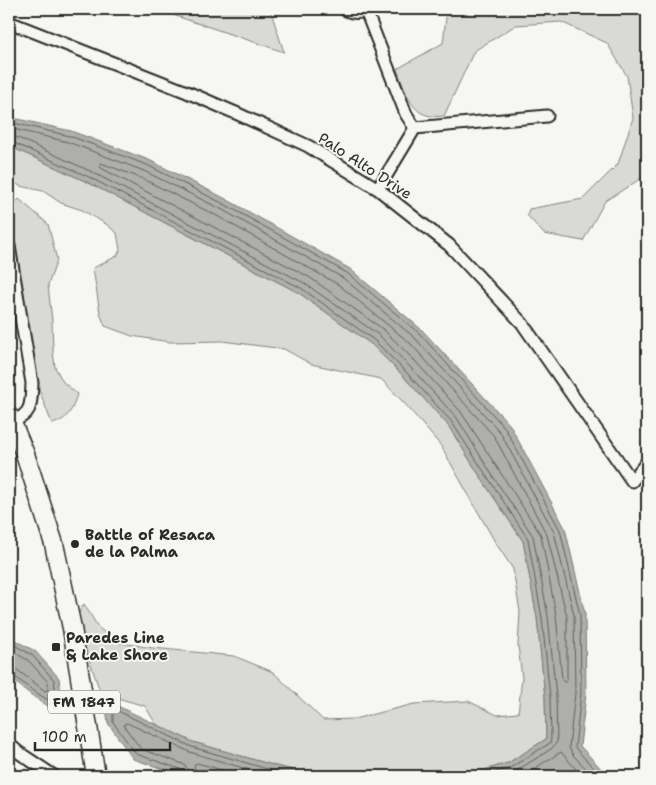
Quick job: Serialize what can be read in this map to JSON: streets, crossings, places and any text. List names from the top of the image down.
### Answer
{
  "streets": {
    "main road": ["FM 1847"],
    "street": ["Palo Alto Drive"]
  },
  "places": {
    "other": ["Battle of Resaca de la Palma"],
    "transit": ["Paredes Line & Lake Shore"]
  },
  "scale_bar": "100 m"
}
